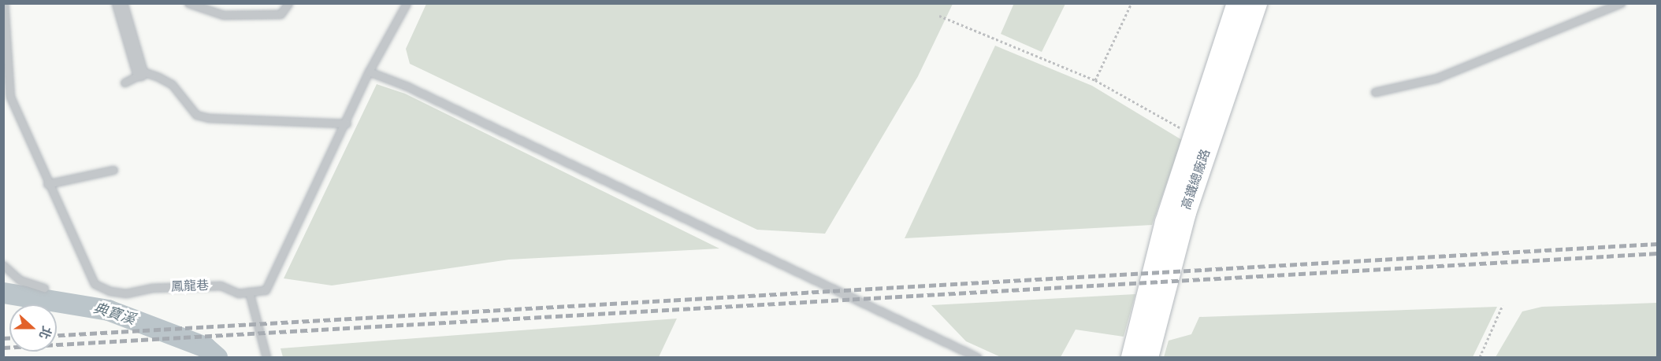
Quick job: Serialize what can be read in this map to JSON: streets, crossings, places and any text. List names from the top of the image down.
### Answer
{
  "streets": {
    "street": ["高鐵總廠路"],
    "lane": ["鳳龍巷"]
  },
  "water": ["典寶溪"],
  "north": "right"
}
